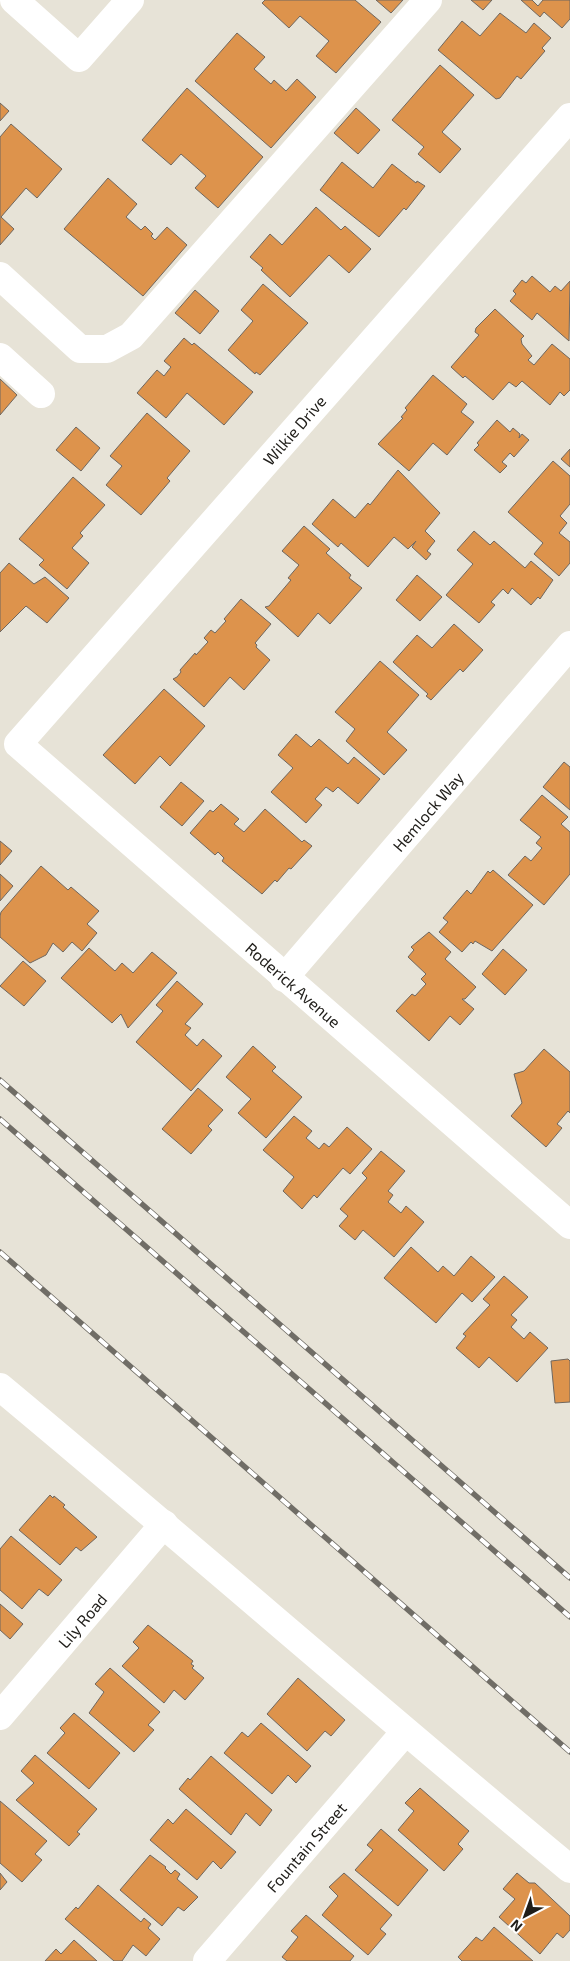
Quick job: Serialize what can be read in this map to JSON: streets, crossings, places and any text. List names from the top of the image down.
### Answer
{
  "streets": {
    "street": [
      "Wilkie Drive",
      "Hemlock Way",
      "Roderick Avenue",
      "Lily Road",
      "Fountain Street"
    ]
  },
  "crossings": [
    ["Wilkie Drive", "Roderick Avenue"],
    ["Hemlock Way", "Roderick Avenue"]
  ],
  "north": "bottom left"
}
